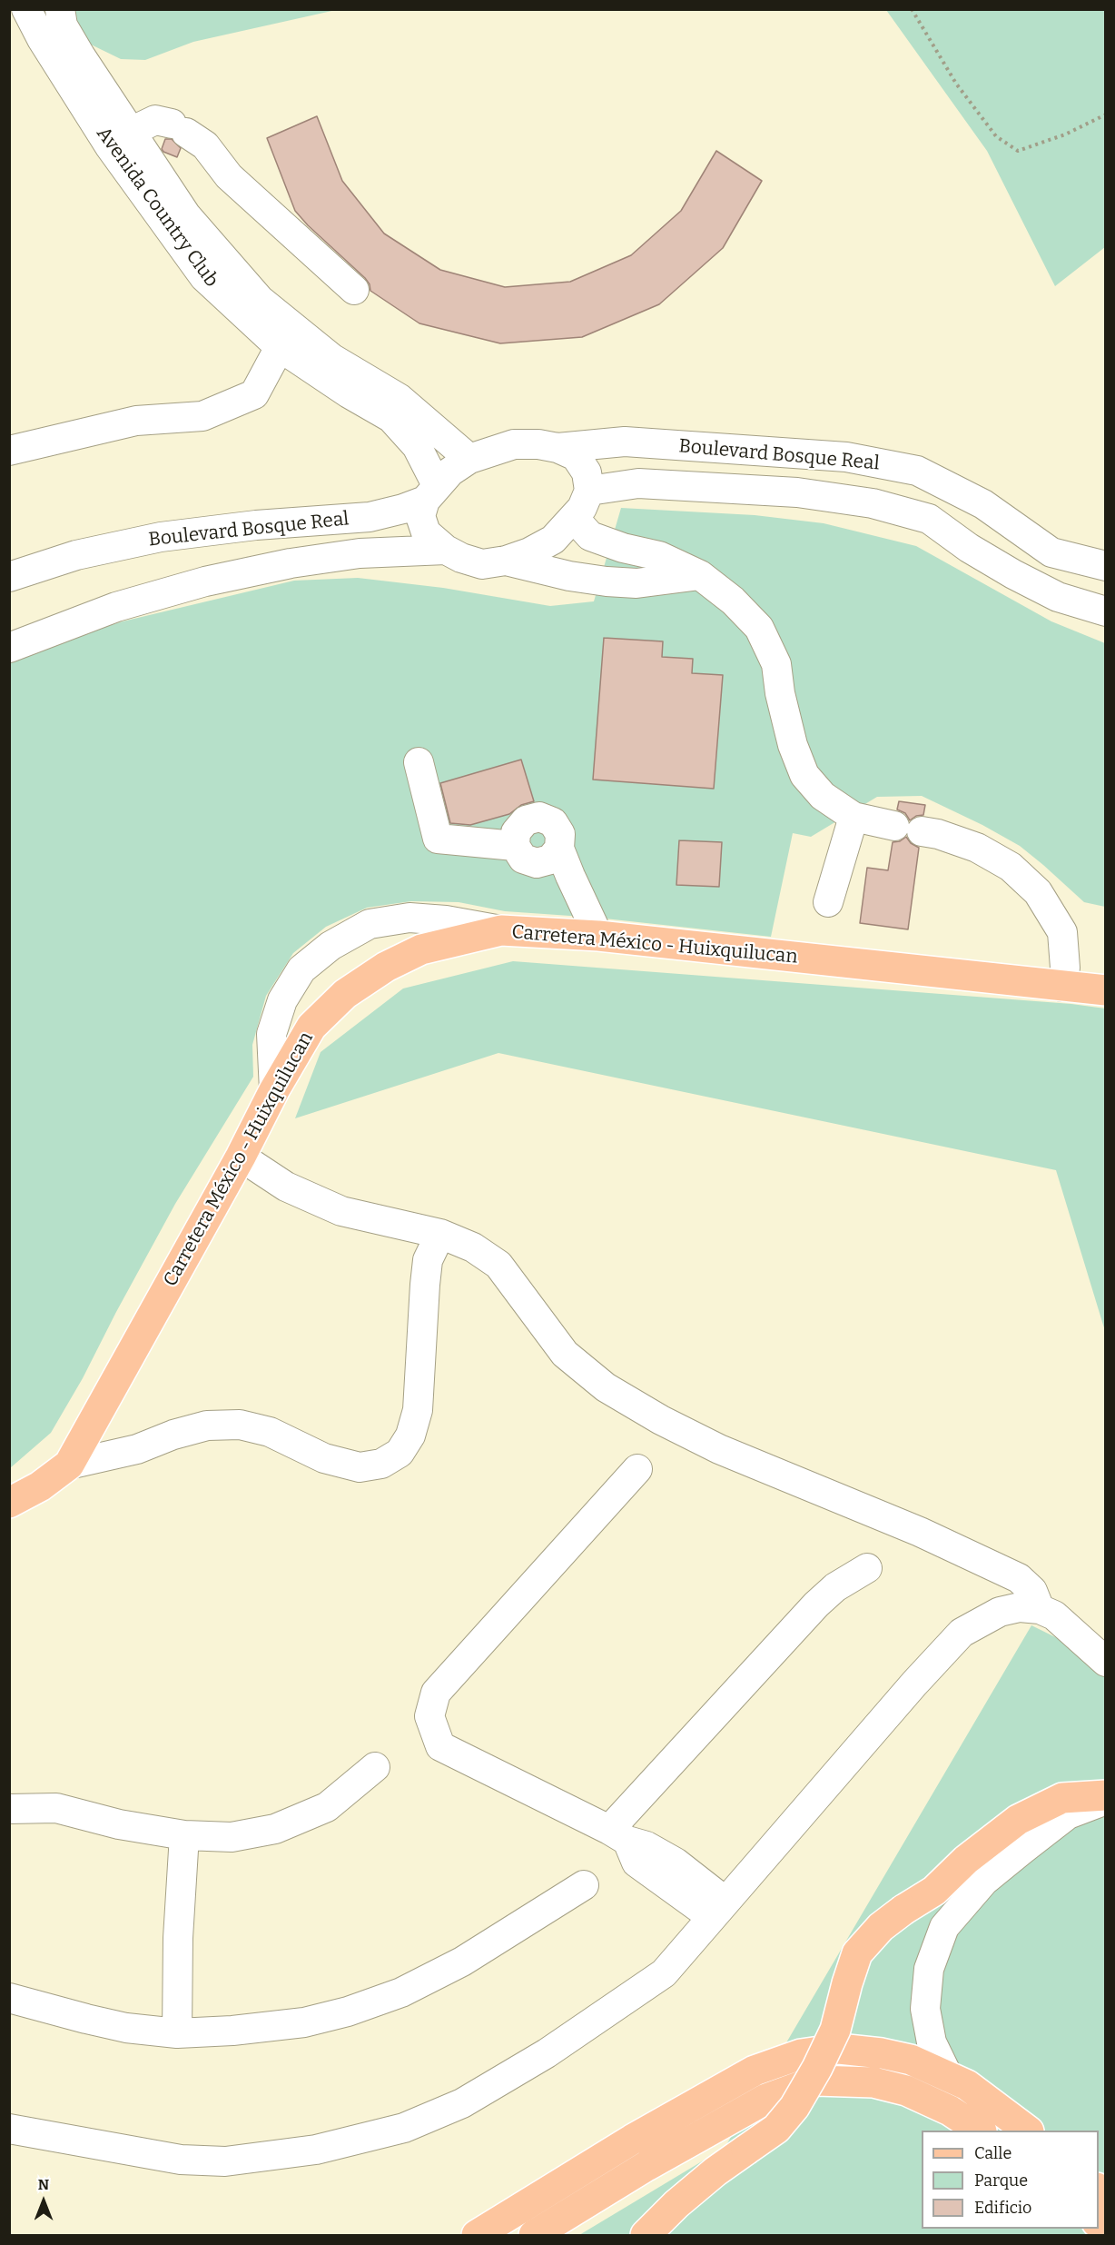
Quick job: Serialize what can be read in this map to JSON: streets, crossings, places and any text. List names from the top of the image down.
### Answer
{
  "streets": {
    "main road": ["Carretera México - Huixquilucan"],
    "street": ["Avenida Country Club", "Boulevard Bosque Real"]
  },
  "crossings": [
    ["Avenida Country Club", "Boulevard Bosque Real"]
  ],
  "legend": ["Calle", "Parque", "Edificio"],
  "north": "top"
}
